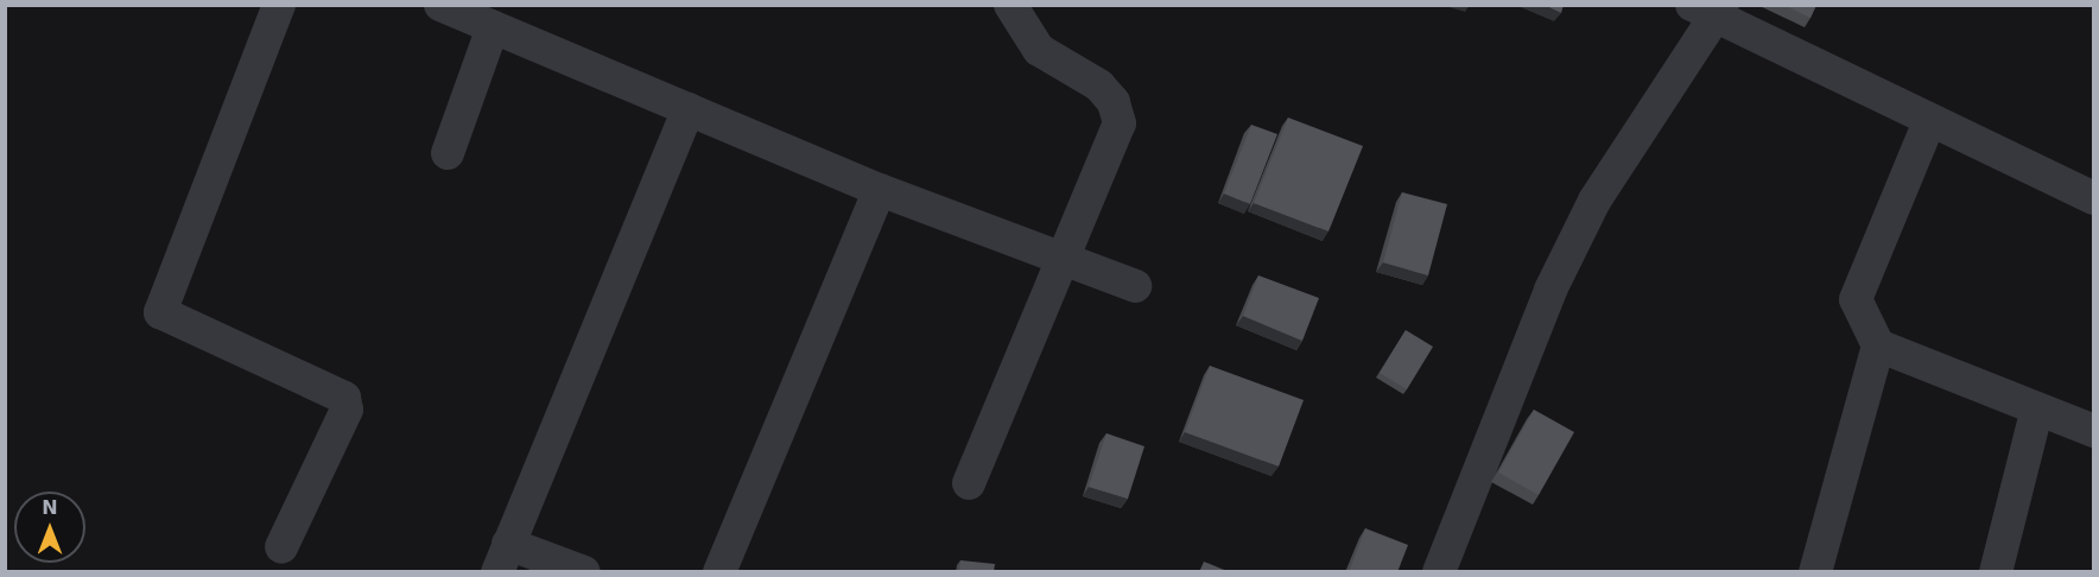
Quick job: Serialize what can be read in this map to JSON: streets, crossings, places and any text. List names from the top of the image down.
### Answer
{
  "north": "top"
}
